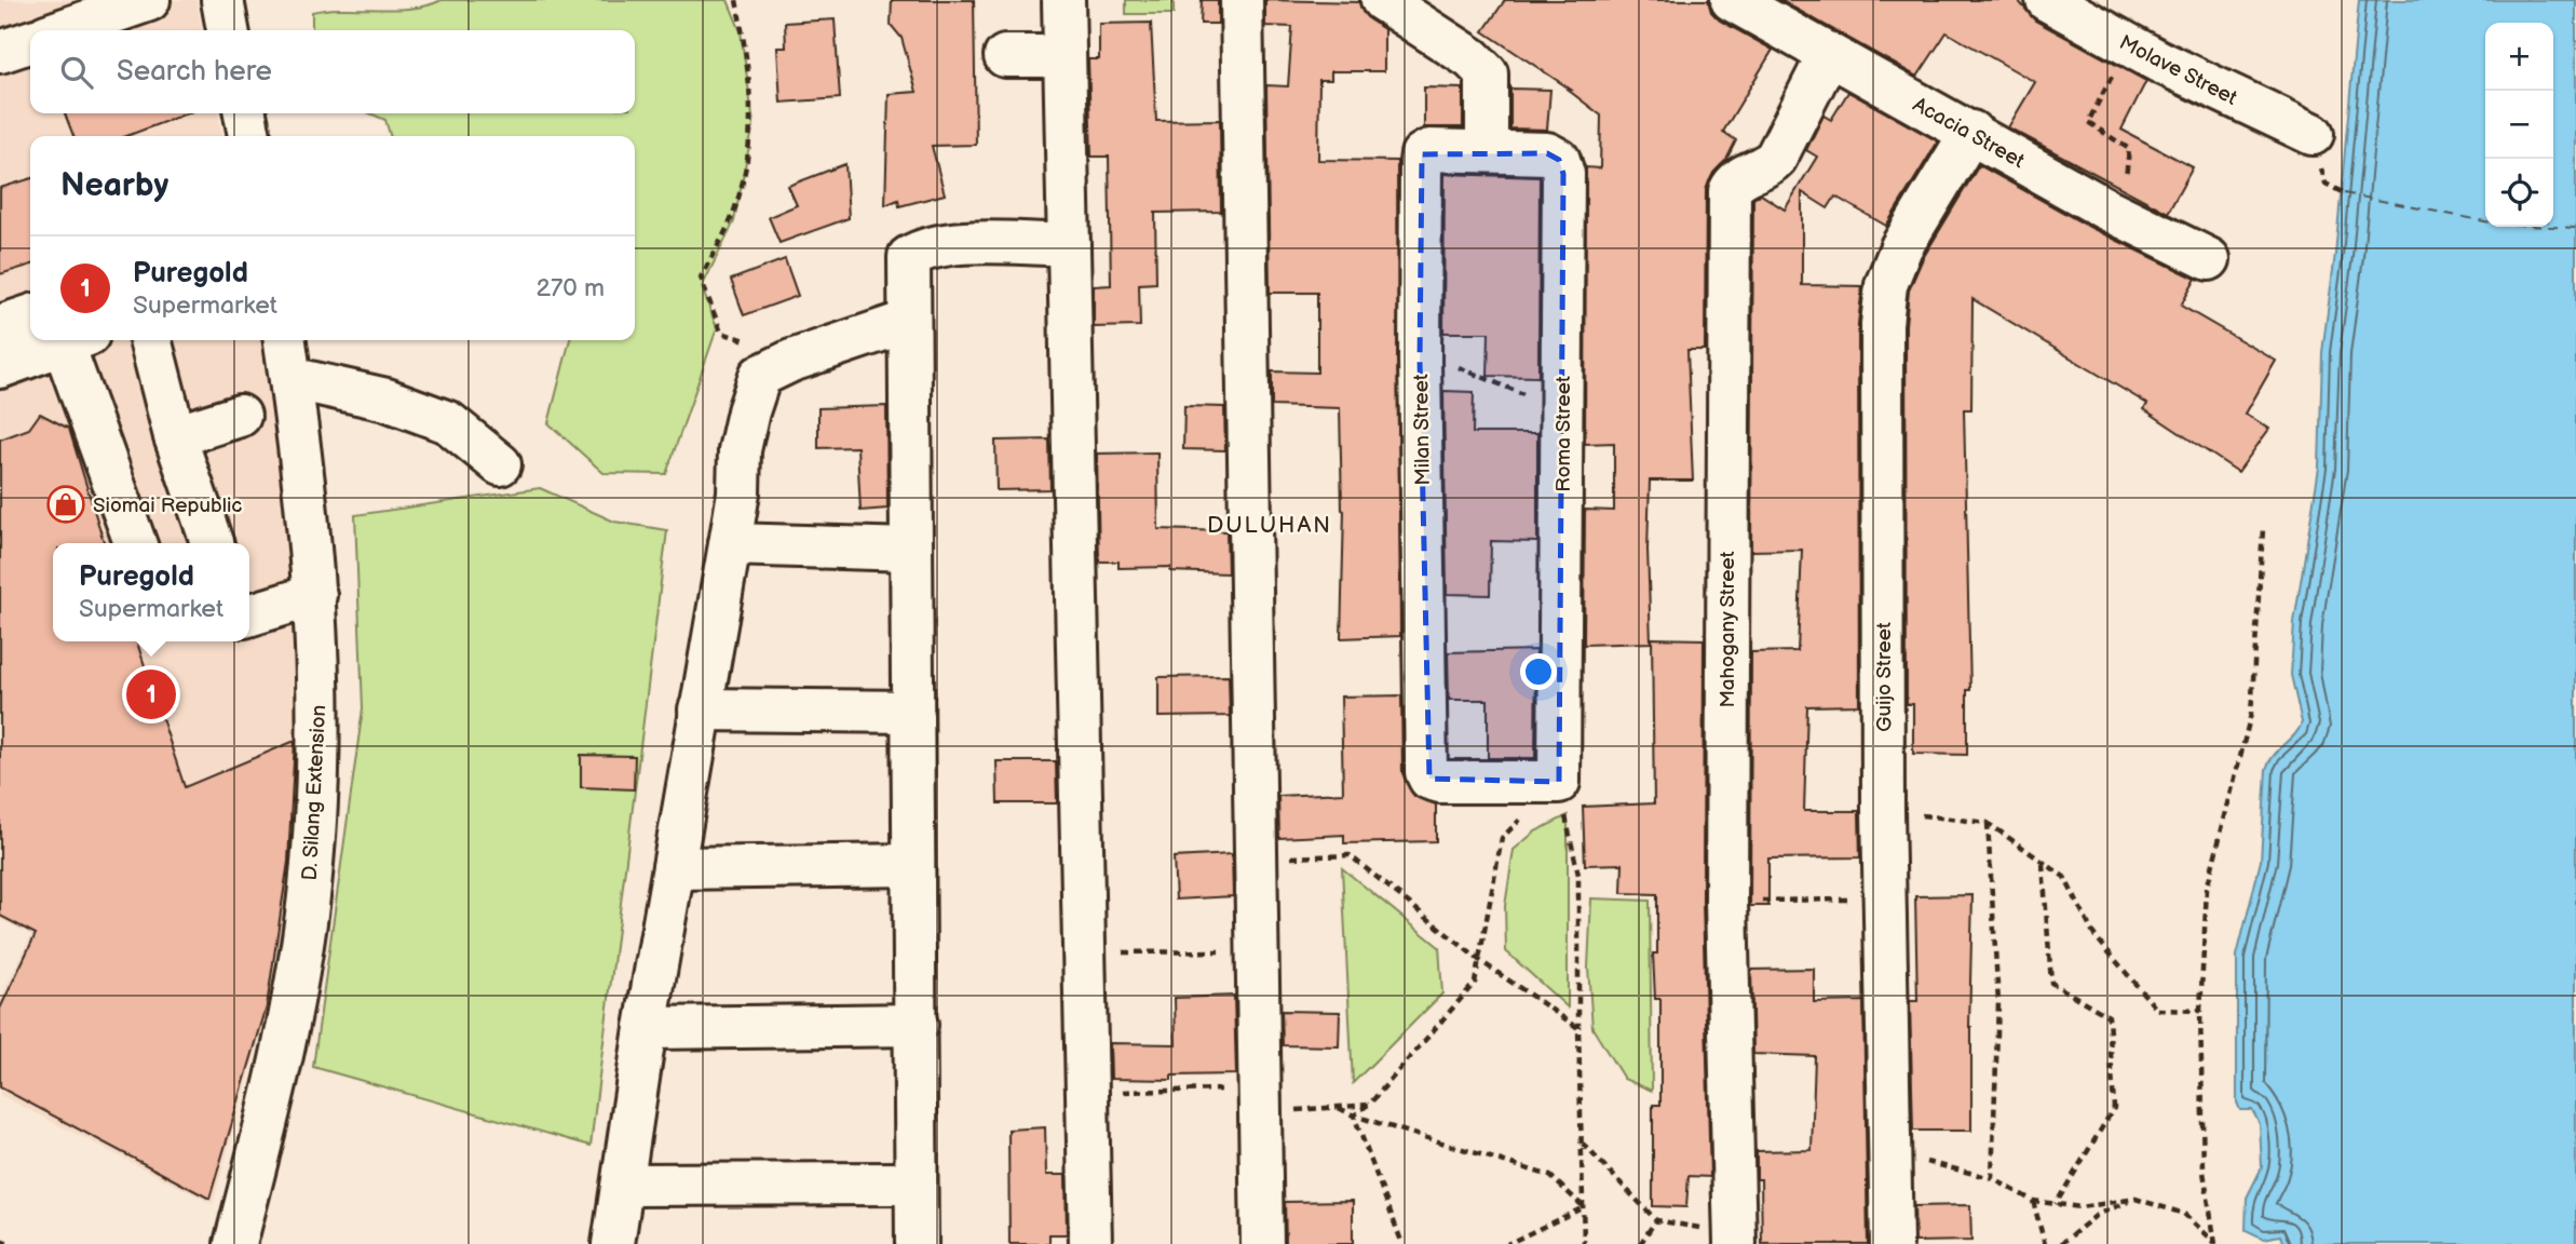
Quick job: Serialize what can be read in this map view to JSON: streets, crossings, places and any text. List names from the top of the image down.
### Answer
{
  "streets": {
    "street": [
      "Molave Street",
      "Acacia Street",
      "Milan Street",
      "Roma Street",
      "Mahogany Street",
      "Guijo Street",
      "D. Silang Extension"
    ]
  },
  "crossings": [
    ["Acacia Street", "Mahogany Street"],
    ["Acacia Street", "Guijo Street"],
    ["Milan Street", "Roma Street"]
  ],
  "districts": ["DULUHAN"],
  "places": {
    "shop": ["Siomai Republic"]
  },
  "page": {
    "map_buttons": ["+", "−"],
    "search": "Search here",
    "heading": "Nearby",
    "list": [
      {
        "mark": "1",
        "name": "Puregold",
        "note": "Supermarket",
        "value": "270 m"
      }
    ],
    "popup": ["Puregold", "Supermarket"],
    "pins": "1"
  }
}
